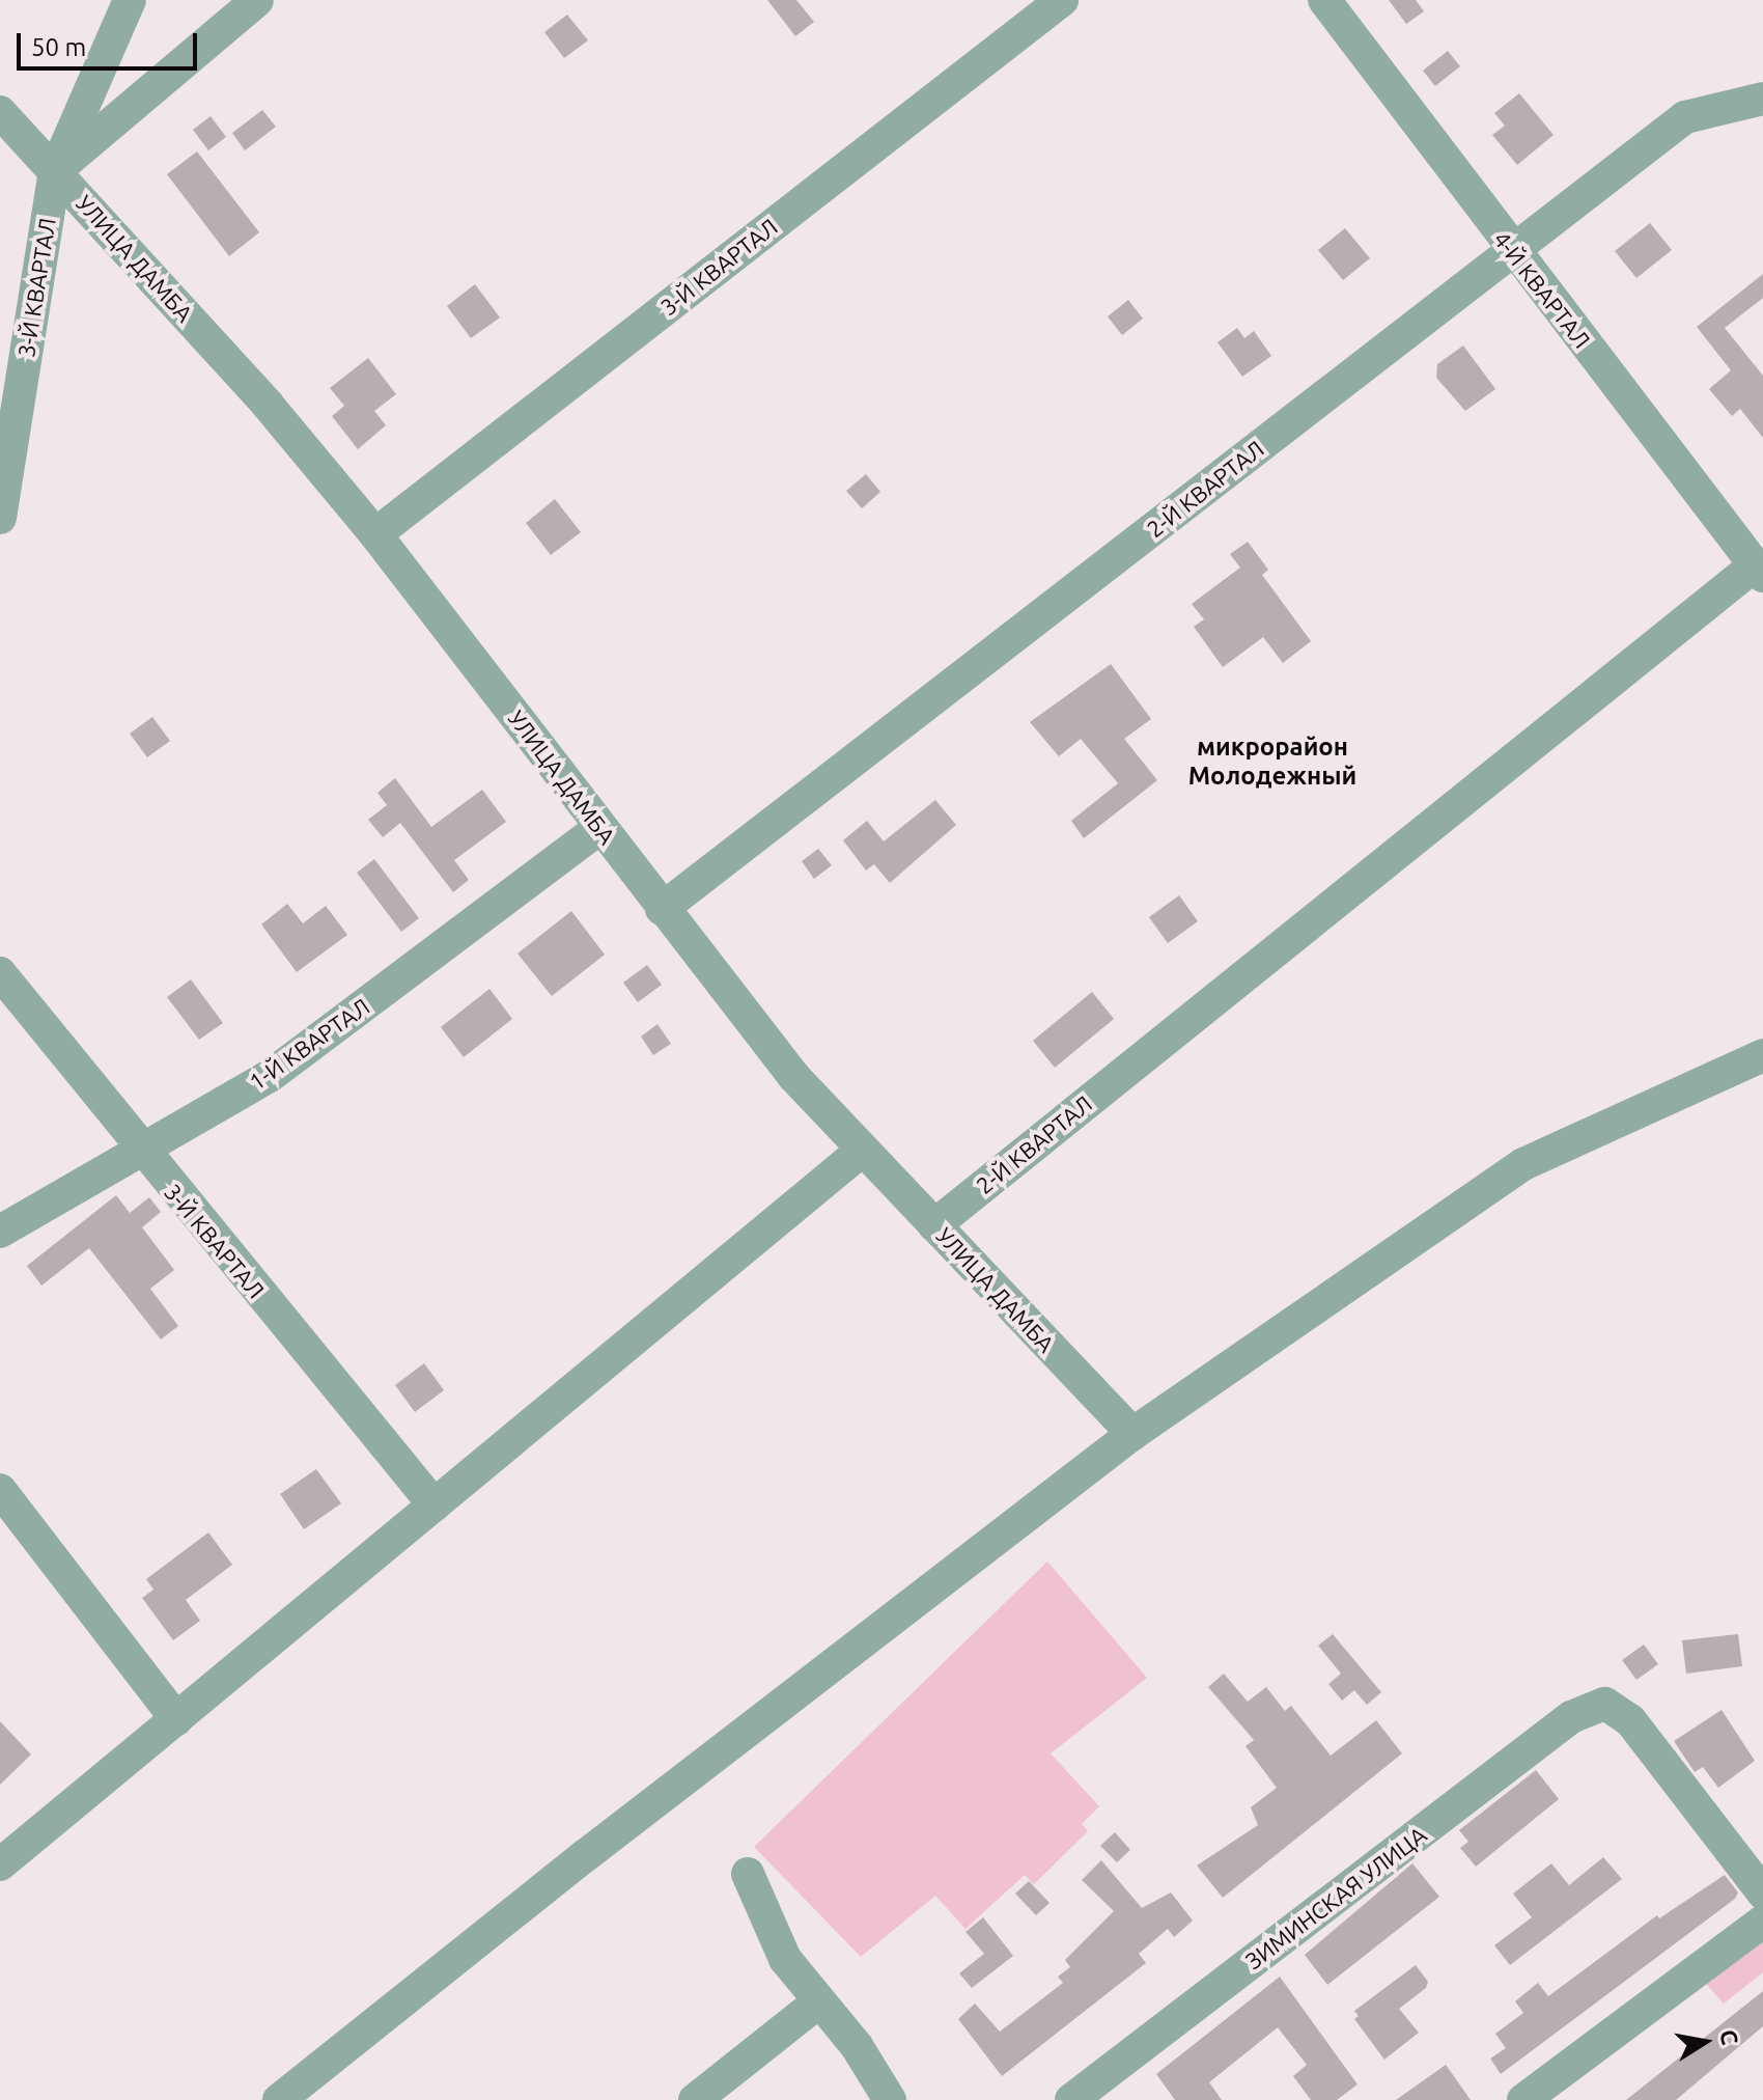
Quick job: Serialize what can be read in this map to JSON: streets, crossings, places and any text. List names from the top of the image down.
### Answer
{
  "streets": {
    "street": [
      "УЛИЦА ДАМБА",
      "3-Й КВАРТАЛ",
      "4-Й КВАРТАЛ",
      "2-Й КВАРТАЛ",
      "1-Й КВАРТАЛ",
      "ЗИМИНСКАЯ УЛИЦА"
    ]
  },
  "crossings": [
    ["УЛИЦА ДАМБА", "3-Й КВАРТАЛ"],
    ["УЛИЦА ДАМБА", "2-Й КВАРТАЛ"],
    ["УЛИЦА ДАМБА", "1-Й КВАРТАЛ"],
    ["3-Й КВАРТАЛ", "1-Й КВАРТАЛ"],
    ["4-Й КВАРТАЛ", "2-Й КВАРТАЛ"]
  ],
  "districts": ["микрорайон Молодежный"],
  "scale_bar": "50 m",
  "north": "right"
}
